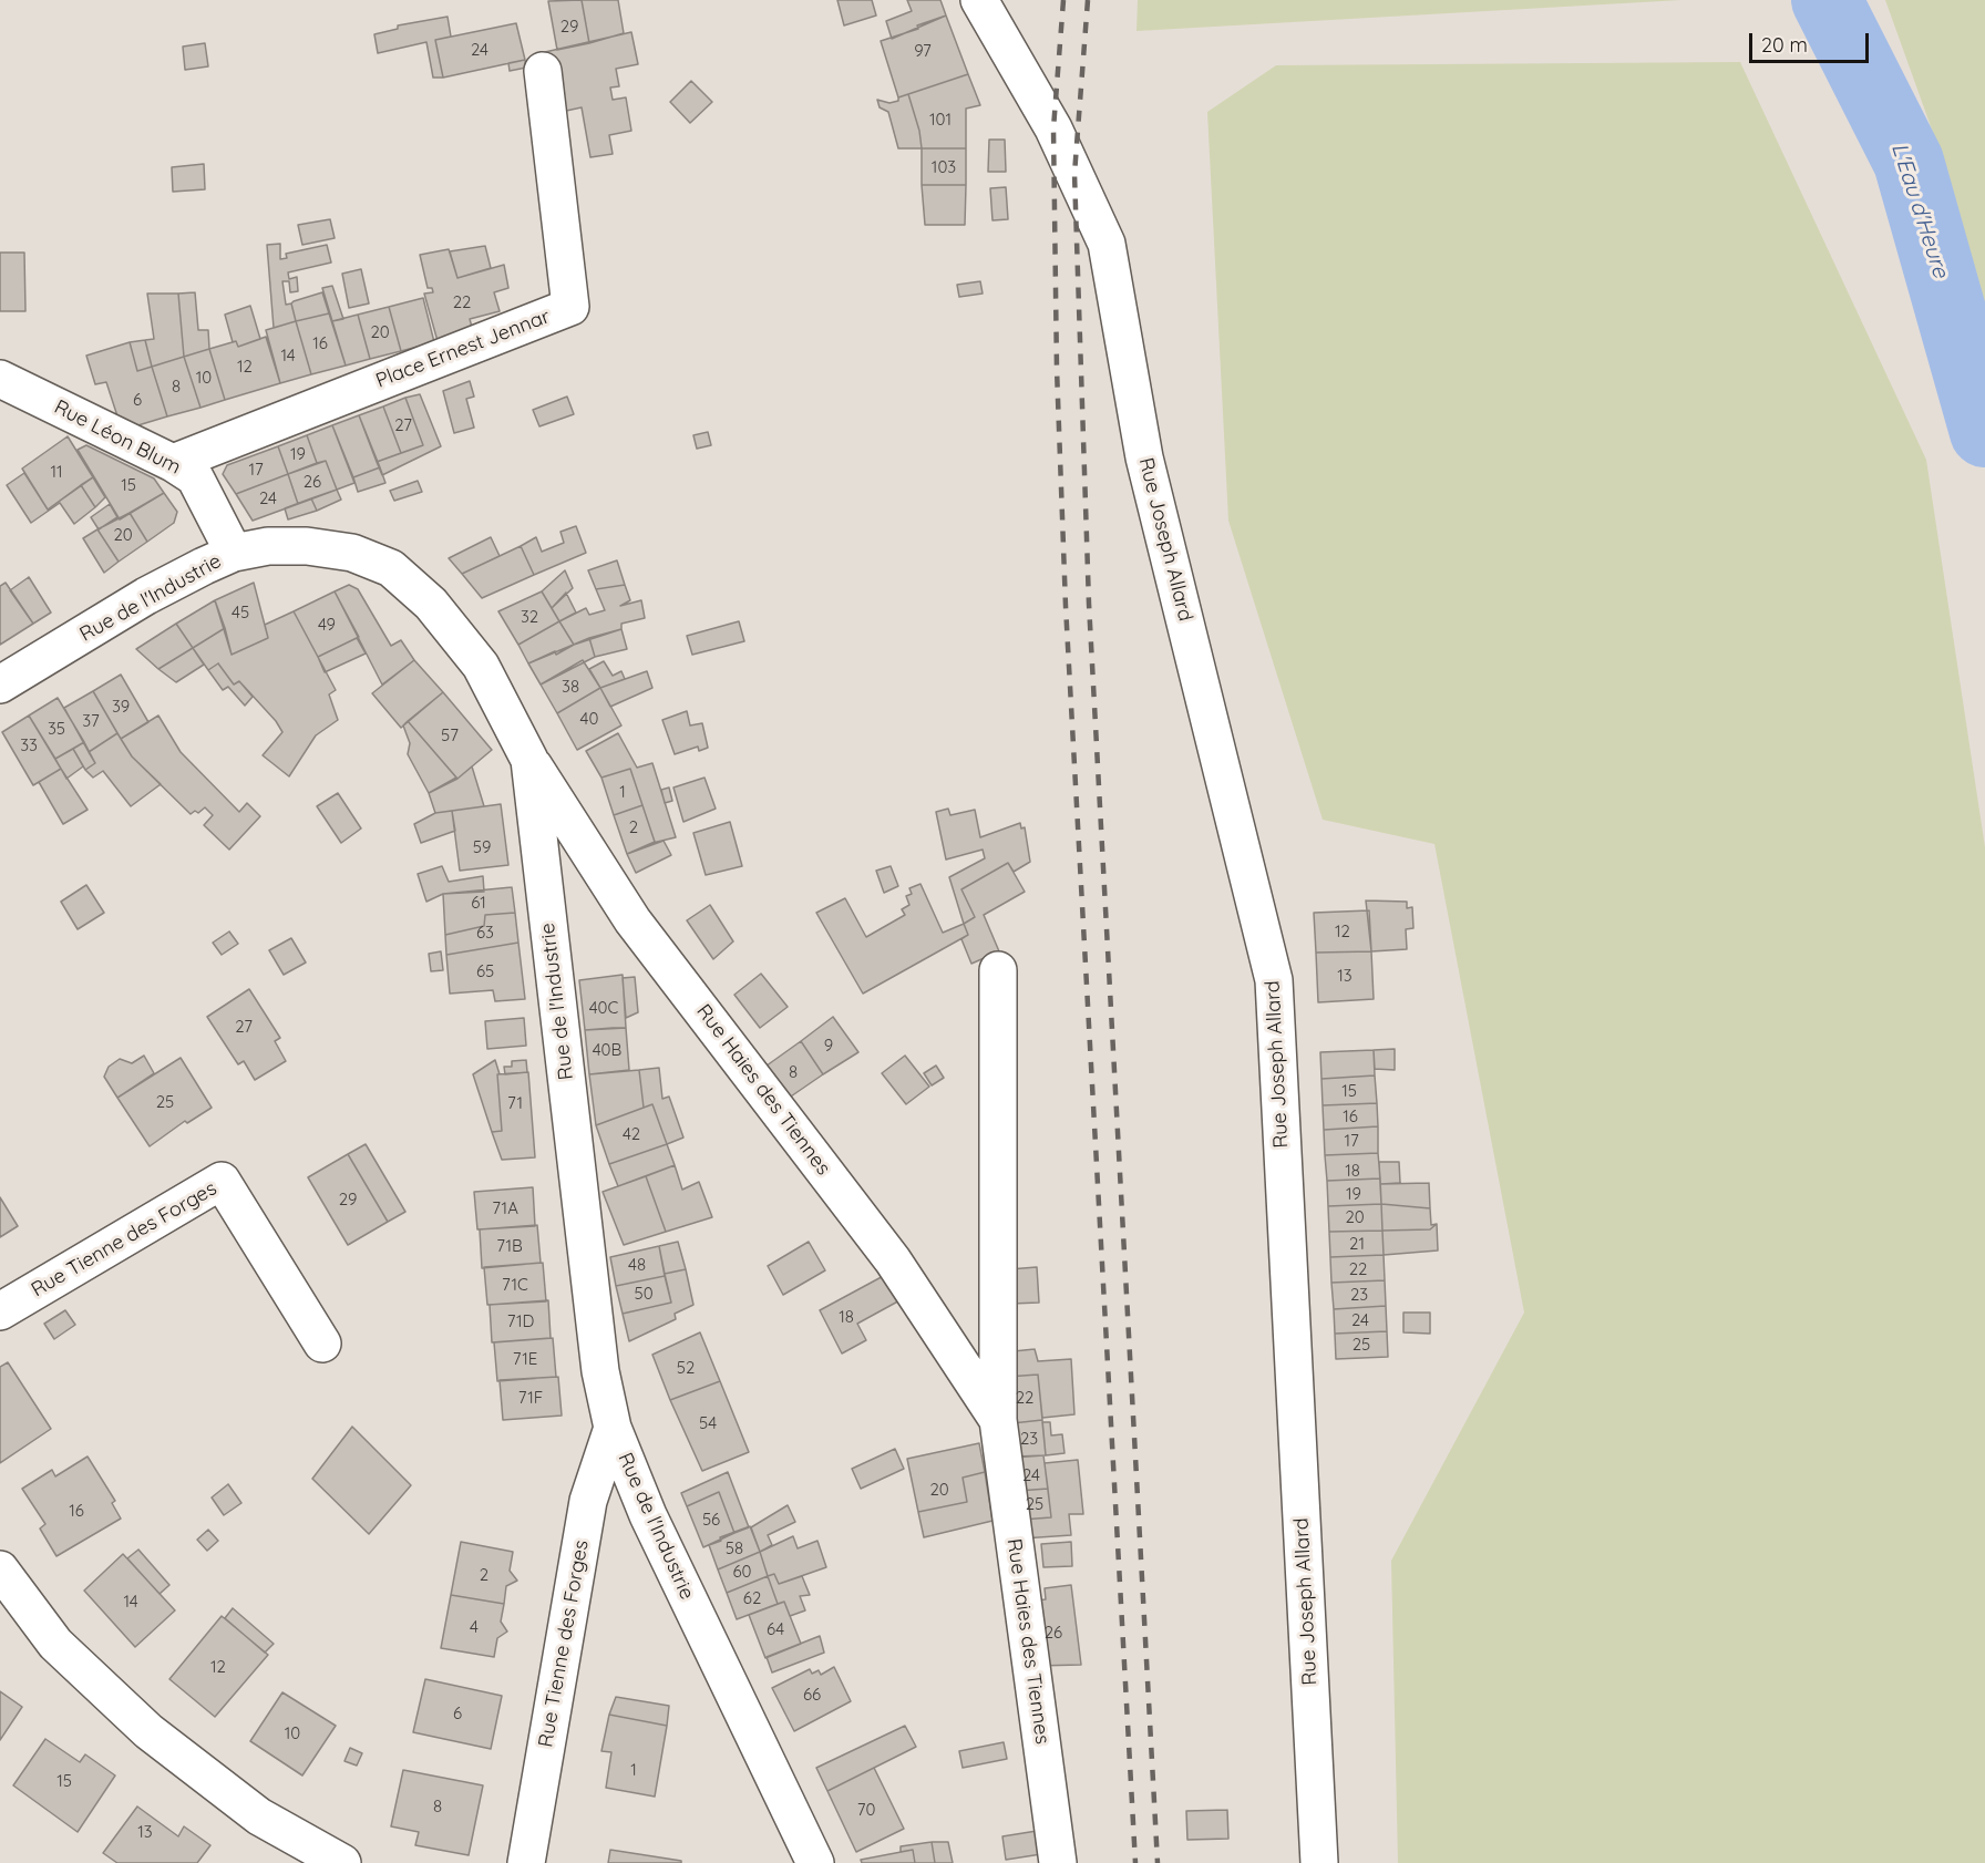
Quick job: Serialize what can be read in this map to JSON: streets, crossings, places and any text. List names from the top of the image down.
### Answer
{
  "streets": {
    "street": [
      "Place Ernest Jennar",
      "Rue Léon Blum",
      "Rue Joseph Allard",
      "Rue de l'Industrie",
      "Rue Haies des Tiennes",
      "Rue Tienne des Forges"
    ]
  },
  "crossings": [
    ["Place Ernest Jennar", "Rue Léon Blum"],
    ["Rue Léon Blum", "Rue de l'Industrie"],
    ["Rue de l'Industrie", "Rue Haies des Tiennes"],
    ["Rue de l'Industrie", "Rue Tienne des Forges"]
  ],
  "water": ["L'Eau d'Heure"],
  "house_numbers": [
    "29",
    "24",
    "97",
    "101",
    "103",
    "22",
    "20",
    "16",
    "14",
    "12",
    "10",
    "8",
    "6",
    "27",
    "19",
    "17",
    "11",
    "26",
    "15",
    "24",
    "20",
    "45",
    "32",
    "49",
    "38",
    "39",
    "40",
    "37",
    "35",
    "57",
    "33",
    "1",
    "2",
    "59",
    "61",
    "12",
    "63",
    "65",
    "13",
    "40C",
    "27",
    "9",
    "40B",
    "8",
    "15",
    "25",
    "71",
    "16",
    "42",
    "17",
    "18",
    "19",
    "29",
    "71A",
    "20",
    "21",
    "71B",
    "48",
    "22",
    "71C",
    "50",
    "23",
    "18",
    "24",
    "71D",
    "25",
    "71E",
    "52",
    "71F",
    "22",
    "54",
    "23",
    "24",
    "20",
    "25",
    "16",
    "56",
    "58",
    "60",
    "2",
    "62",
    "14",
    "4",
    "64",
    "26",
    "12",
    "66",
    "6",
    "10",
    "1",
    "15",
    "8",
    "70",
    "13"
  ],
  "scale_bar": "20 m"
}
